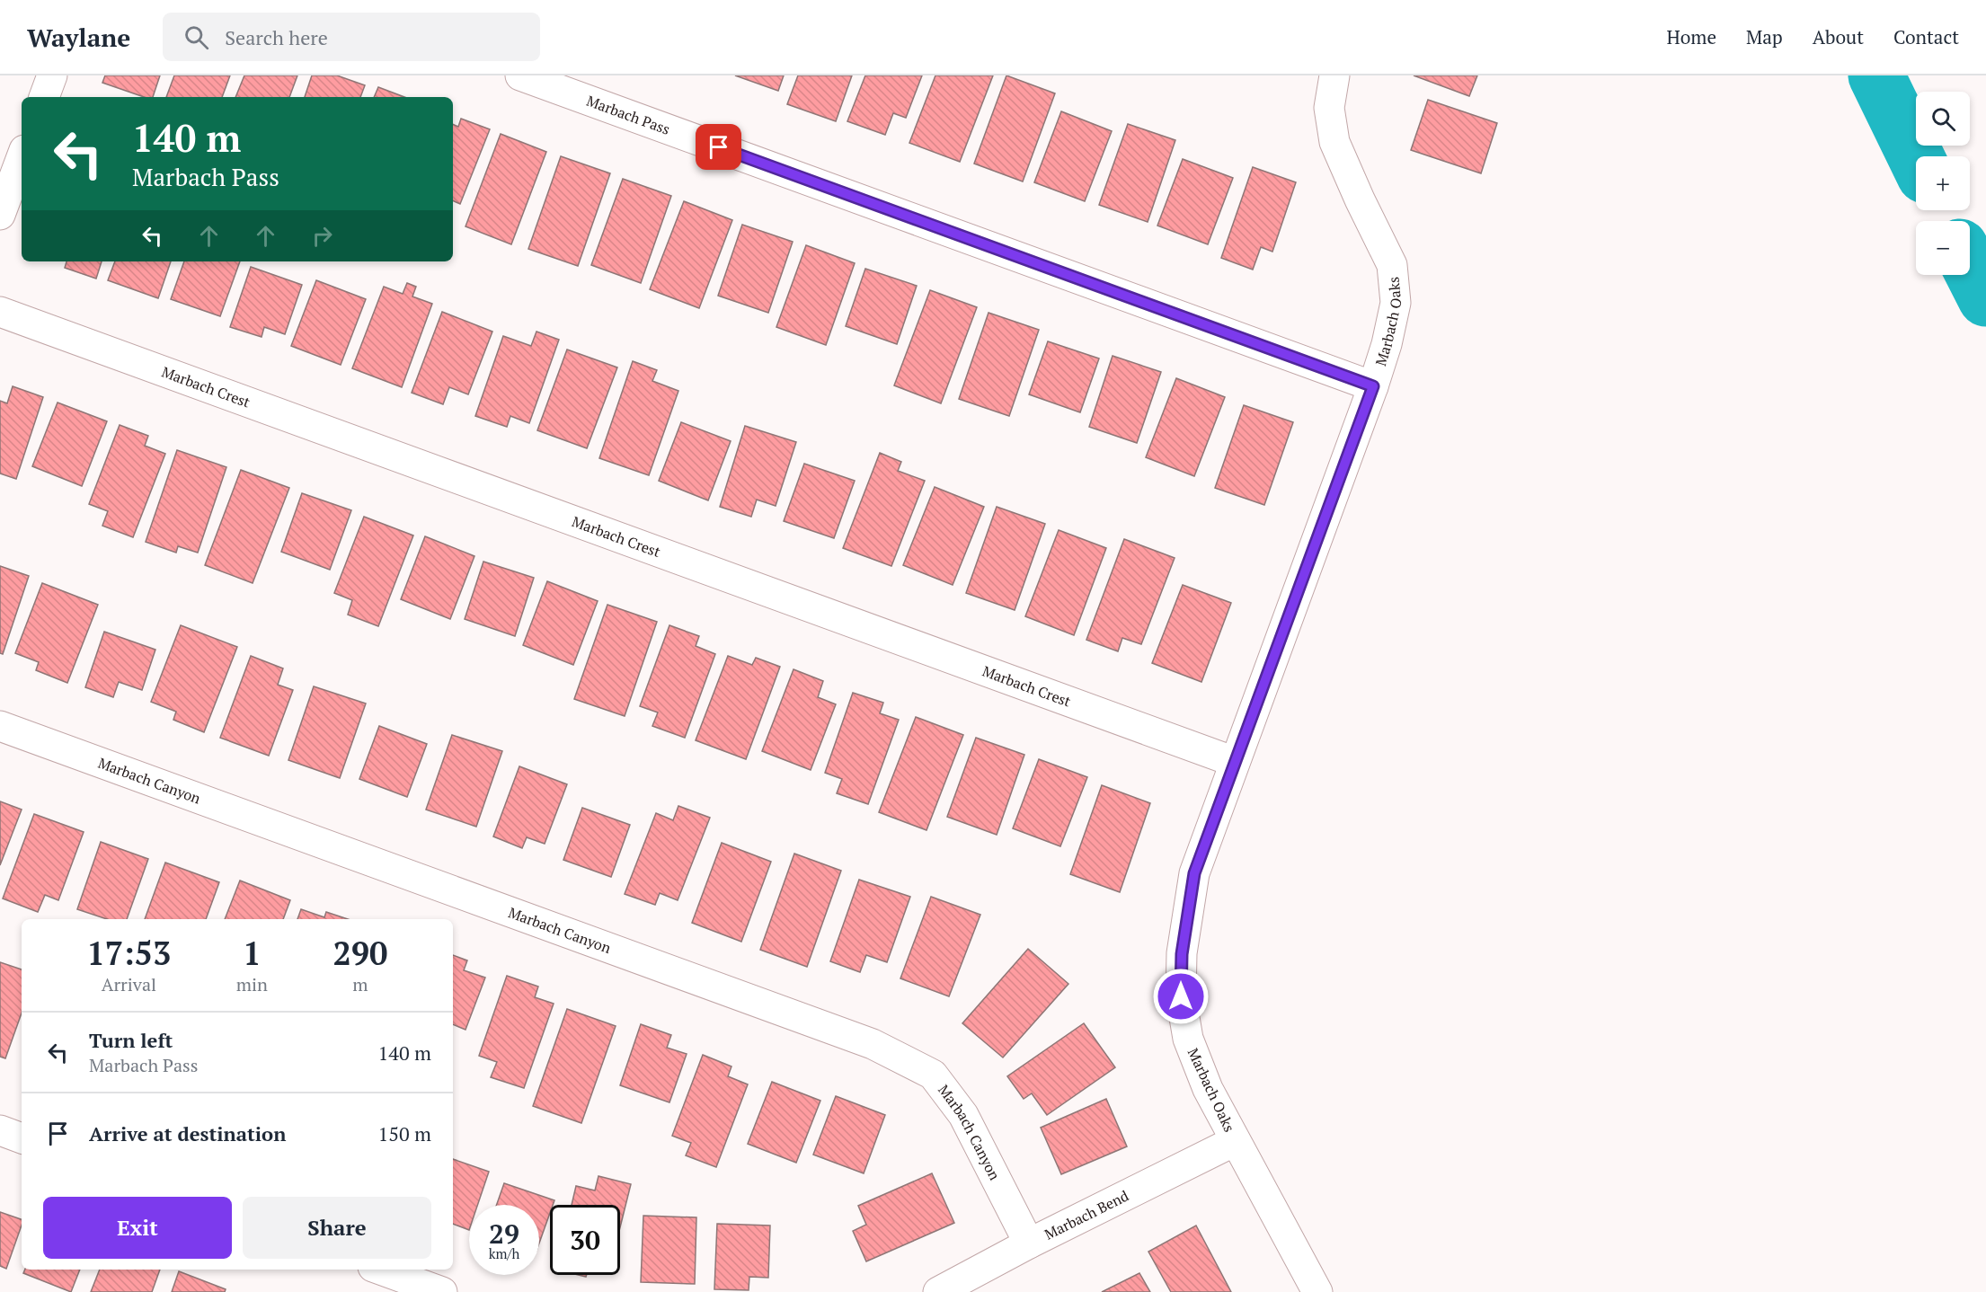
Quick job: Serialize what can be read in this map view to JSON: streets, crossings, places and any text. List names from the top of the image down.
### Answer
{
  "streets": {
    "street": [
      "Marbach Pass",
      "Marbach Oaks",
      "Marbach Crest",
      "Marbach Canyon",
      "Marbach Bend"
    ]
  },
  "crossings": [
    ["Marbach Pass", "Marbach Oaks"],
    ["Marbach Oaks", "Marbach Crest"],
    ["Marbach Oaks", "Marbach Bend"],
    ["Marbach Canyon", "Marbach Bend"]
  ],
  "page": {
    "header": "Waylane",
    "search": "Search here",
    "nav": [
      "Home",
      "Map",
      "About",
      "Contact"
    ],
    "map_buttons": ["+", "−"],
    "turn": ["140 m", "Marbach Pass"],
    "eta": [
      "17:53",
      "Arrival",
      "1",
      "min",
      "290",
      "m"
    ],
    "list": [
      {
        "name": "Turn left",
        "note": "Marbach Pass",
        "value": "140 m"
      },
      {
        "name": "Arrive at destination",
        "value": "150 m"
      }
    ],
    "buttons": ["Exit", "Share"],
    "speed": "29 km/h",
    "limit": "30"
  }
}
